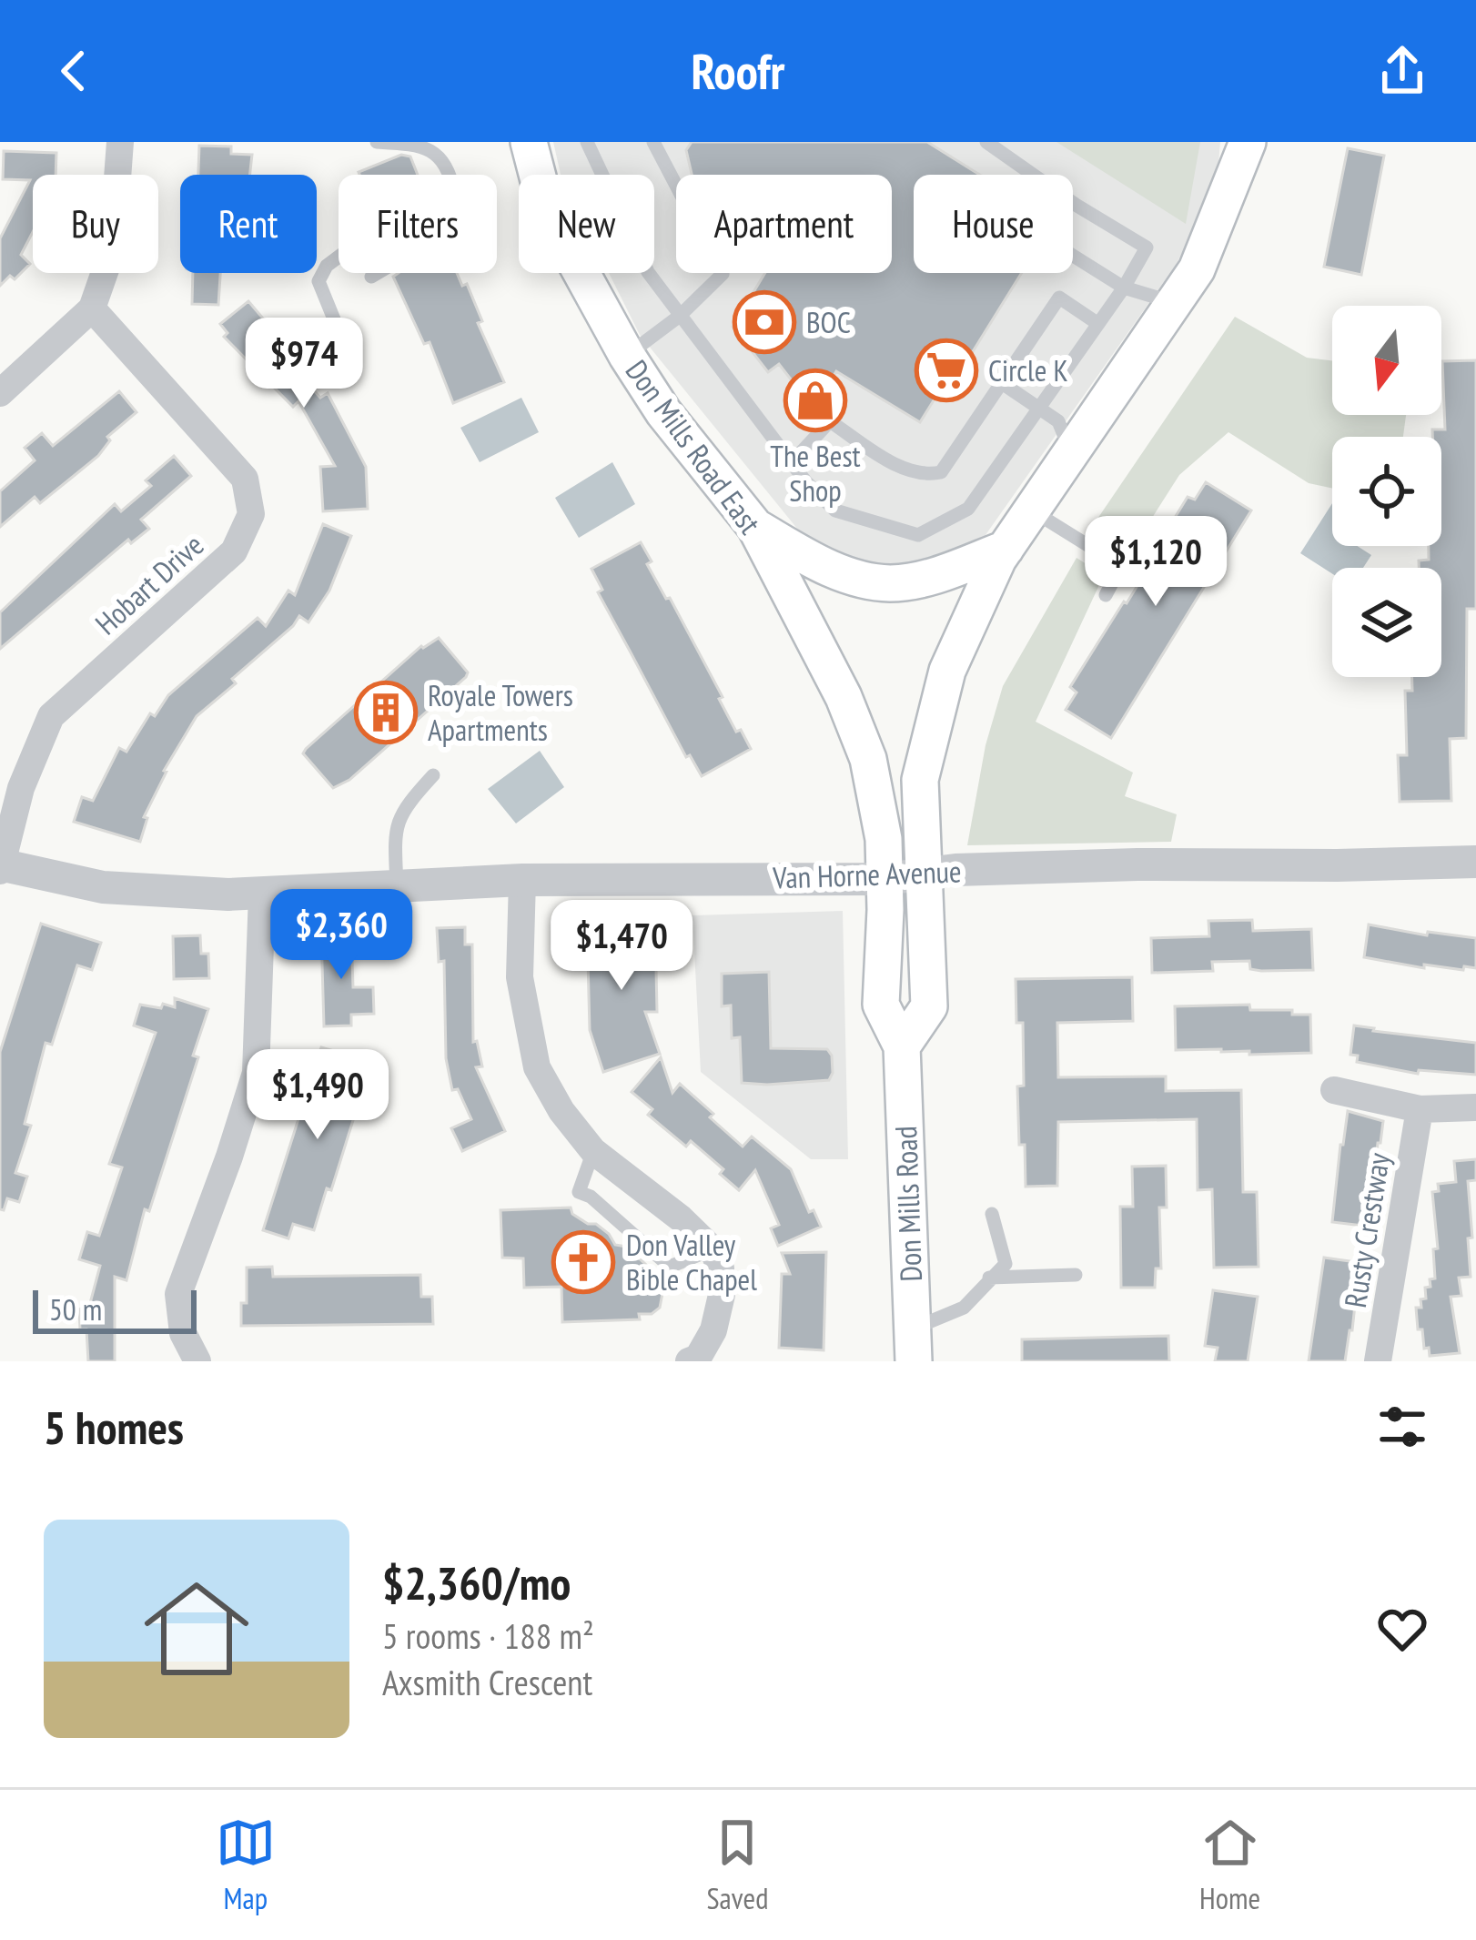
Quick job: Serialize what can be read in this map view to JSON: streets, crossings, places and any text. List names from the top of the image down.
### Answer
{
  "streets": {
    "main road": ["Don Mills Road East", "Don Mills Road"],
    "street": ["Hobart Drive", "Van Horne Avenue", "Rusty Crestway"]
  },
  "crossings": [
    ["Don Mills Road East", "Van Horne Avenue"],
    ["Don Mills Road East", "Don Mills Road"],
    ["Hobart Drive", "Van Horne Avenue"],
    ["Van Horne Avenue", "Don Mills Road"]
  ],
  "places": {
    "bank": ["BOC"],
    "supermarket": ["Circle K"],
    "shop": ["The Best Shop"],
    "building": ["Royale Towers Apartments"],
    "church": ["Don Valley Bible Chapel"]
  },
  "scale_bar": "50 m",
  "north": "bottom",
  "page": {
    "header": "Roofr",
    "chip": [
      "Buy",
      "Rent",
      "Filters",
      "New",
      "Apartment",
      "House"
    ],
    "price": [
      "$974",
      "$1,120",
      "$2,360",
      "$1,470",
      "$1,490"
    ],
    "scale": "50 m",
    "heading": "5 homes",
    "list": [
      {
        "name": "$2,360/mo",
        "note": "5 rooms · 188 m² · Axsmith Crescent"
      }
    ],
    "tabs": ["Map", "Saved", "Home"]
  }
}
